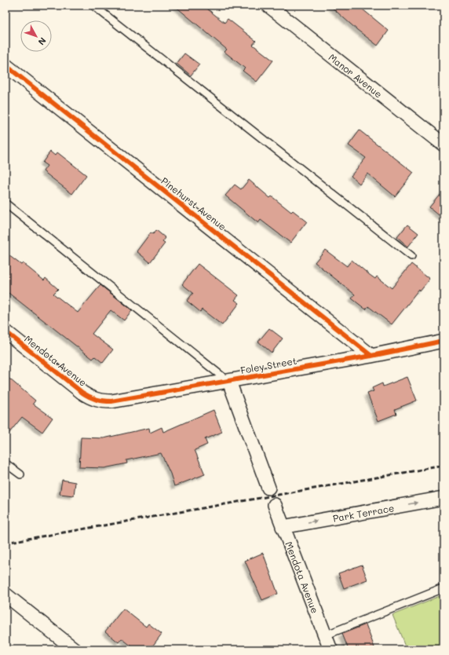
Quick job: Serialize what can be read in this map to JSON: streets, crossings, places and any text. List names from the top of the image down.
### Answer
{
  "streets": {
    "street": [
      "Manor Avenue",
      "Pinehurst Avenue",
      "Mendota Avenue",
      "Foley Street",
      "Park Terrace"
    ]
  },
  "crossings": [
    ["Pinehurst Avenue", "Foley Street"],
    ["Mendota Avenue", "Foley Street"],
    ["Mendota Avenue", "Park Terrace"]
  ],
  "one_way": ["Park Terrace"],
  "north": "bottom right"
}
